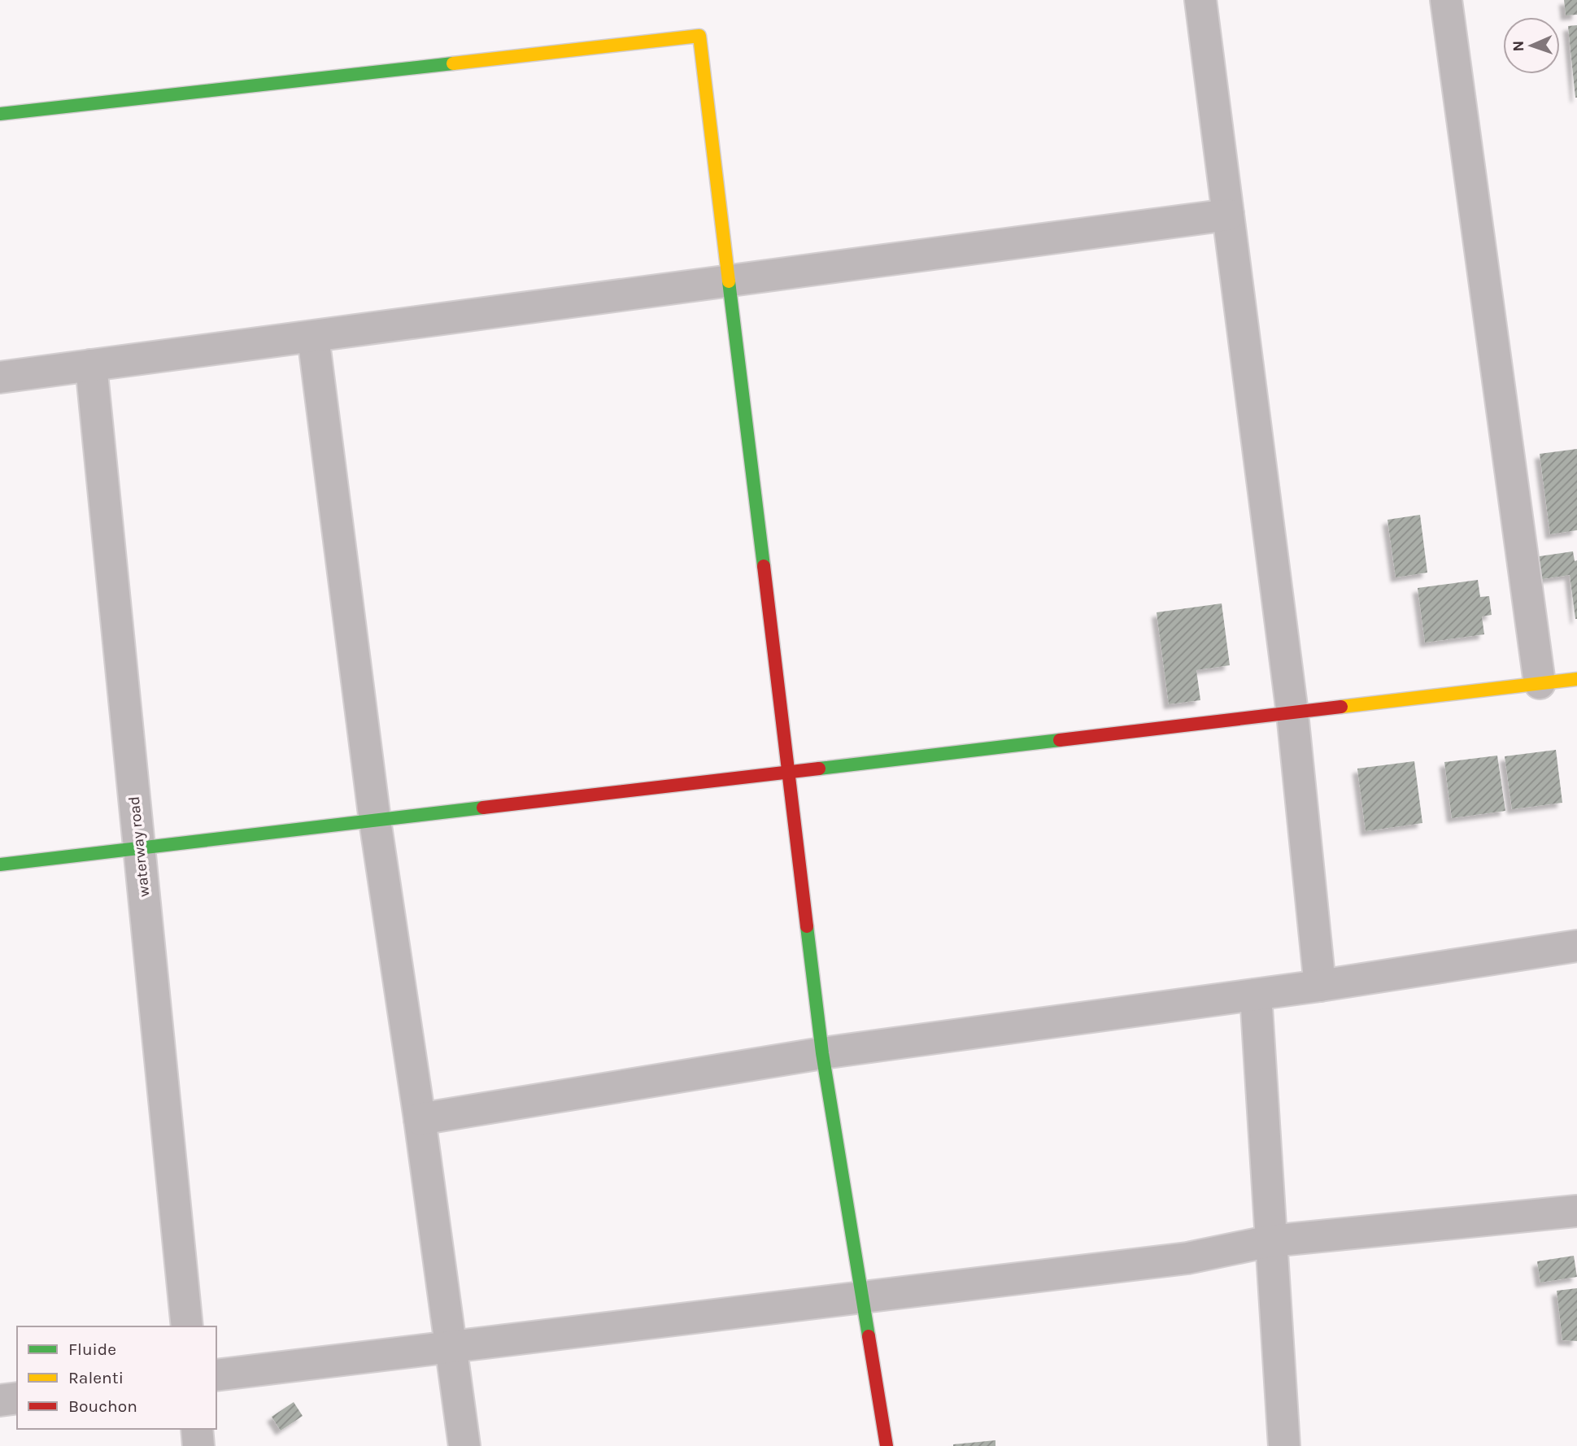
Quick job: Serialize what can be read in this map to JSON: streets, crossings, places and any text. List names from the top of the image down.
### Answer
{
  "streets": {
    "street": ["waterway road"]
  },
  "legend": ["Fluide", "Ralenti", "Bouchon"],
  "north": "left"
}
